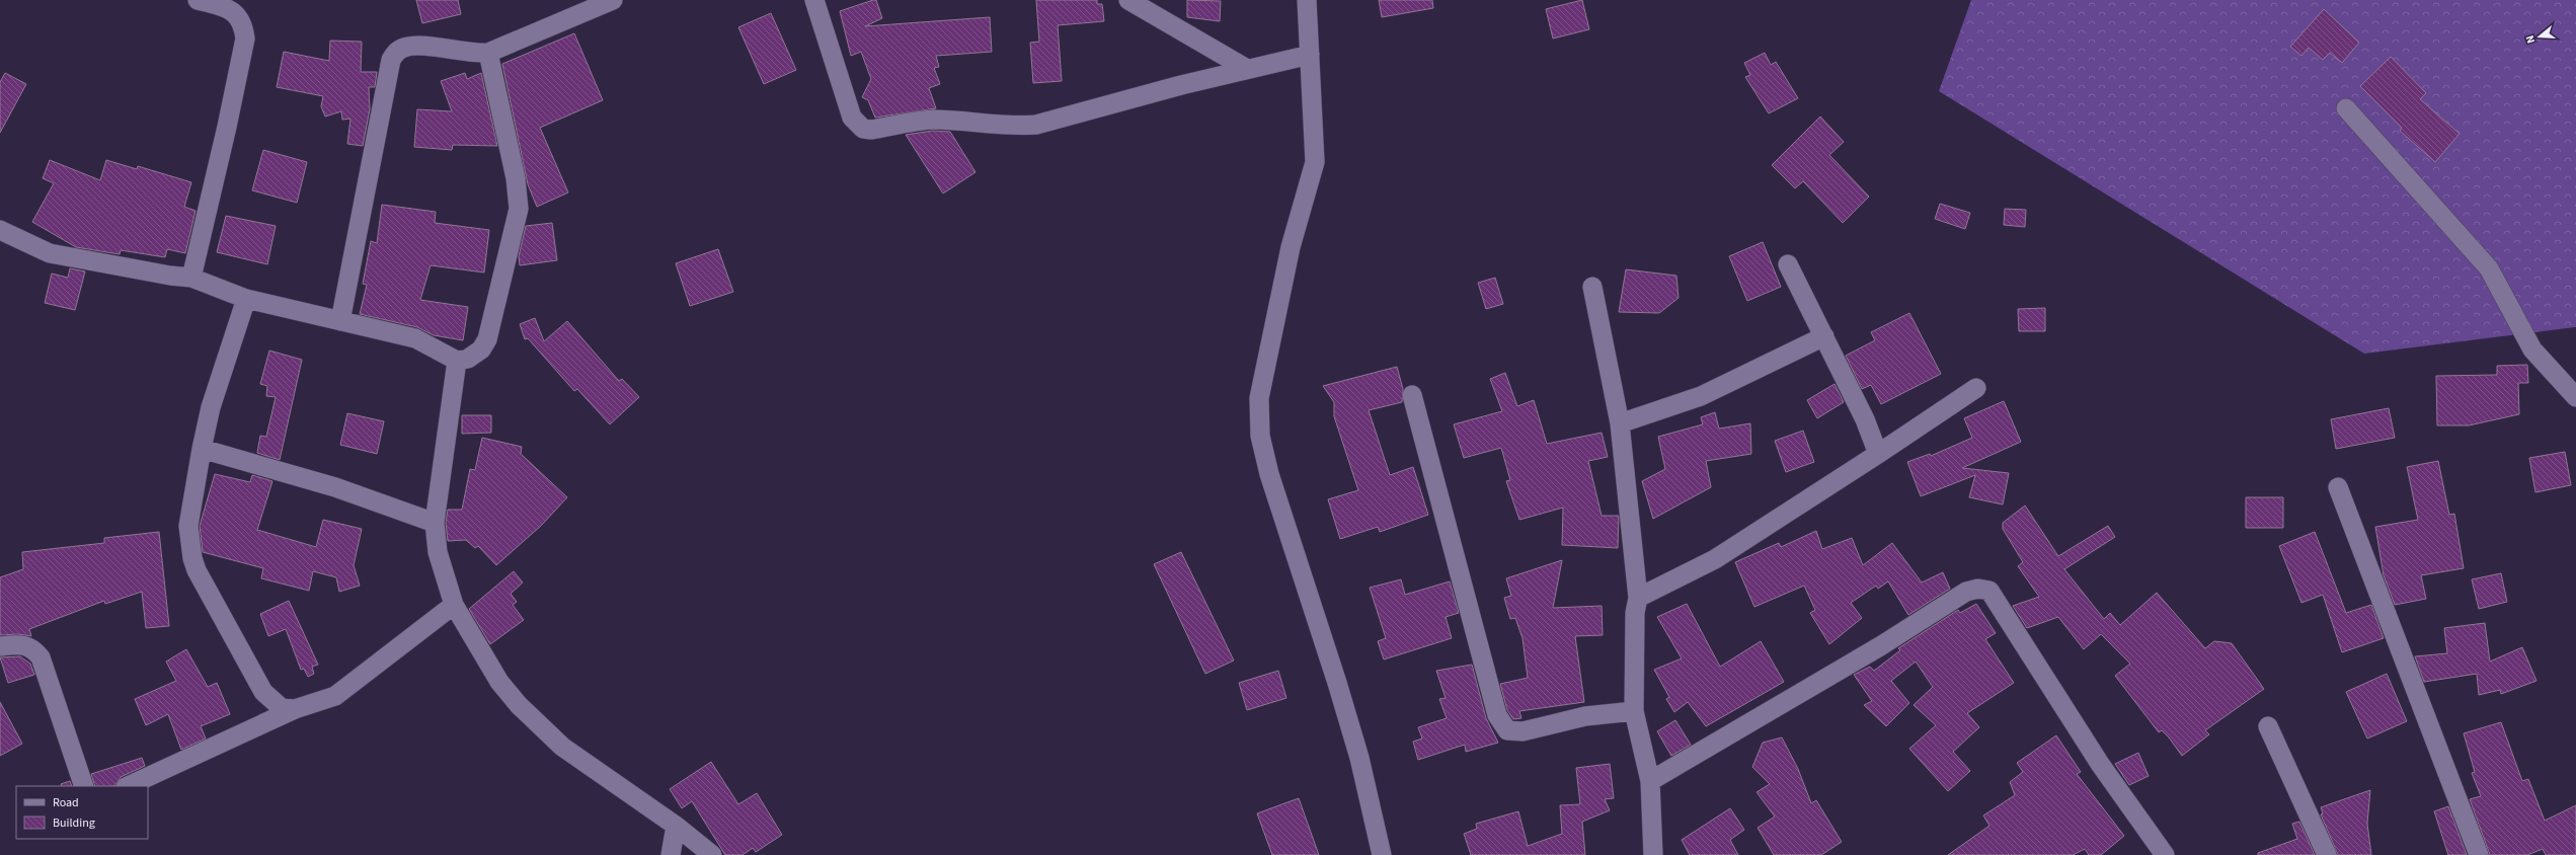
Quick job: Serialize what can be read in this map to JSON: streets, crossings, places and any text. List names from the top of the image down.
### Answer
{
  "legend": ["Road", "Building"],
  "north": "left"
}
